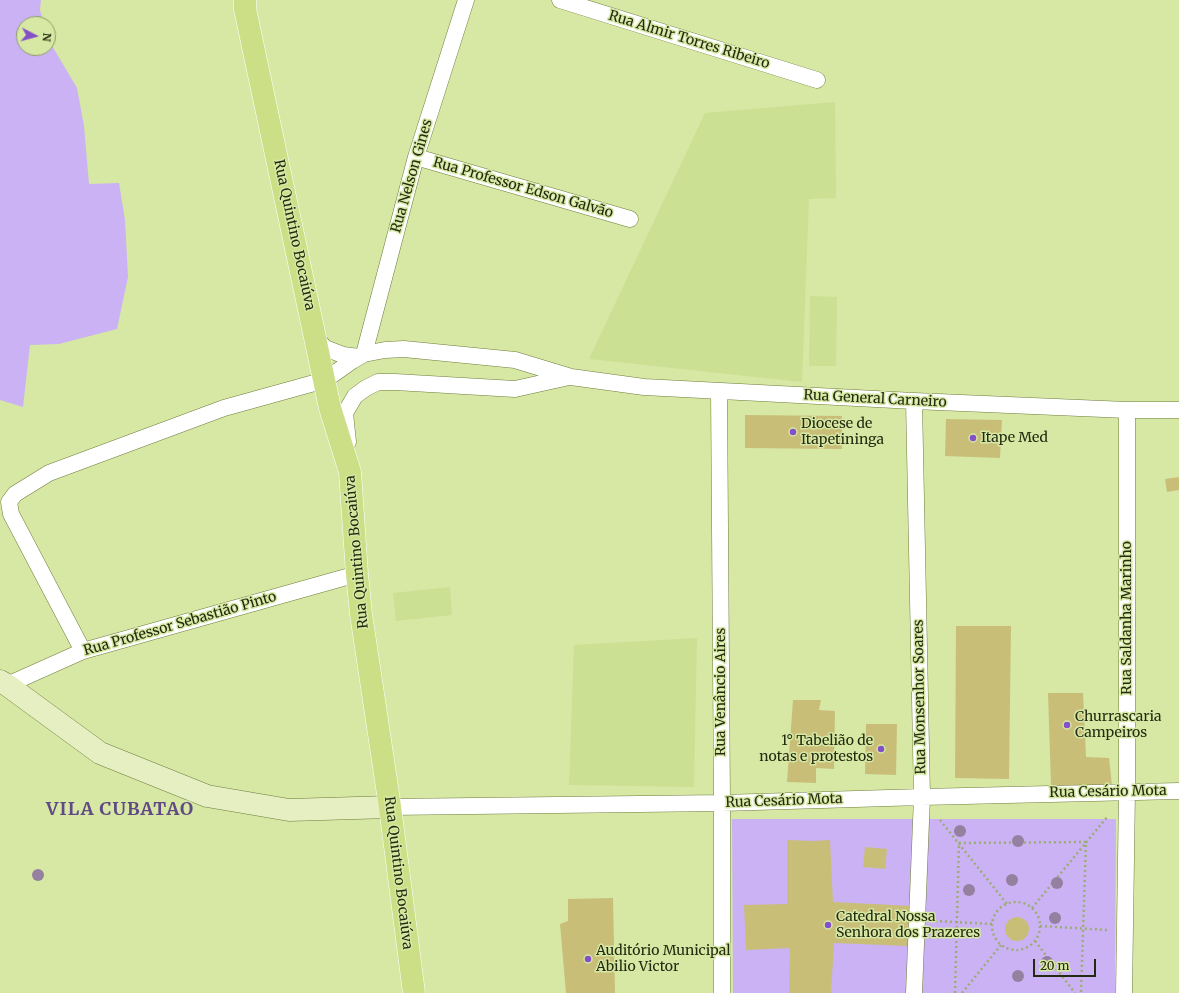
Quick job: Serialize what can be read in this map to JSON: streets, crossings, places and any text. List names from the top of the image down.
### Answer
{
  "streets": {
    "main road": ["Rua Quintino Bocaiúva"],
    "street": [
      "Rua Almir Torres Ribeiro",
      "Rua Nelson Gines",
      "Rua Professor Edson Galvão",
      "Rua General Carneiro",
      "Rua Saldanha Marinho",
      "Rua Professor Sebastião Pinto",
      "Rua Venâncio Aires",
      "Rua Monsenhor Soares",
      "Rua Cesário Mota"
    ]
  },
  "crossings": [
    ["Rua Nelson Gines", "Rua Professor Edson Galvão"],
    ["Rua Nelson Gines", "Rua General Carneiro"],
    ["Rua Quintino Bocaiúva", "Rua General Carneiro"],
    ["Rua Quintino Bocaiúva", "Rua Professor Sebastião Pinto"],
    ["Rua Quintino Bocaiúva", "Rua Cesário Mota"],
    ["Rua General Carneiro", "Rua Saldanha Marinho"],
    ["Rua General Carneiro", "Rua Professor Sebastião Pinto"],
    ["Rua General Carneiro", "Rua Venâncio Aires"],
    ["Rua General Carneiro", "Rua Monsenhor Soares"],
    ["Rua Saldanha Marinho", "Rua Cesário Mota"],
    ["Rua Venâncio Aires", "Rua Cesário Mota"],
    ["Rua Monsenhor Soares", "Rua Cesário Mota"]
  ],
  "districts": ["VILA CUBATAO"],
  "places": [
    "Diocese de Itapetininga",
    "Itape Med",
    "Churrascaria Campeiros",
    "1° Tabelião de notas e protestos",
    "Catedral Nossa Senhora dos Prazeres",
    "Auditório Municipal Abilio Victor"
  ],
  "scale_bar": "20 m",
  "north": "right"
}
